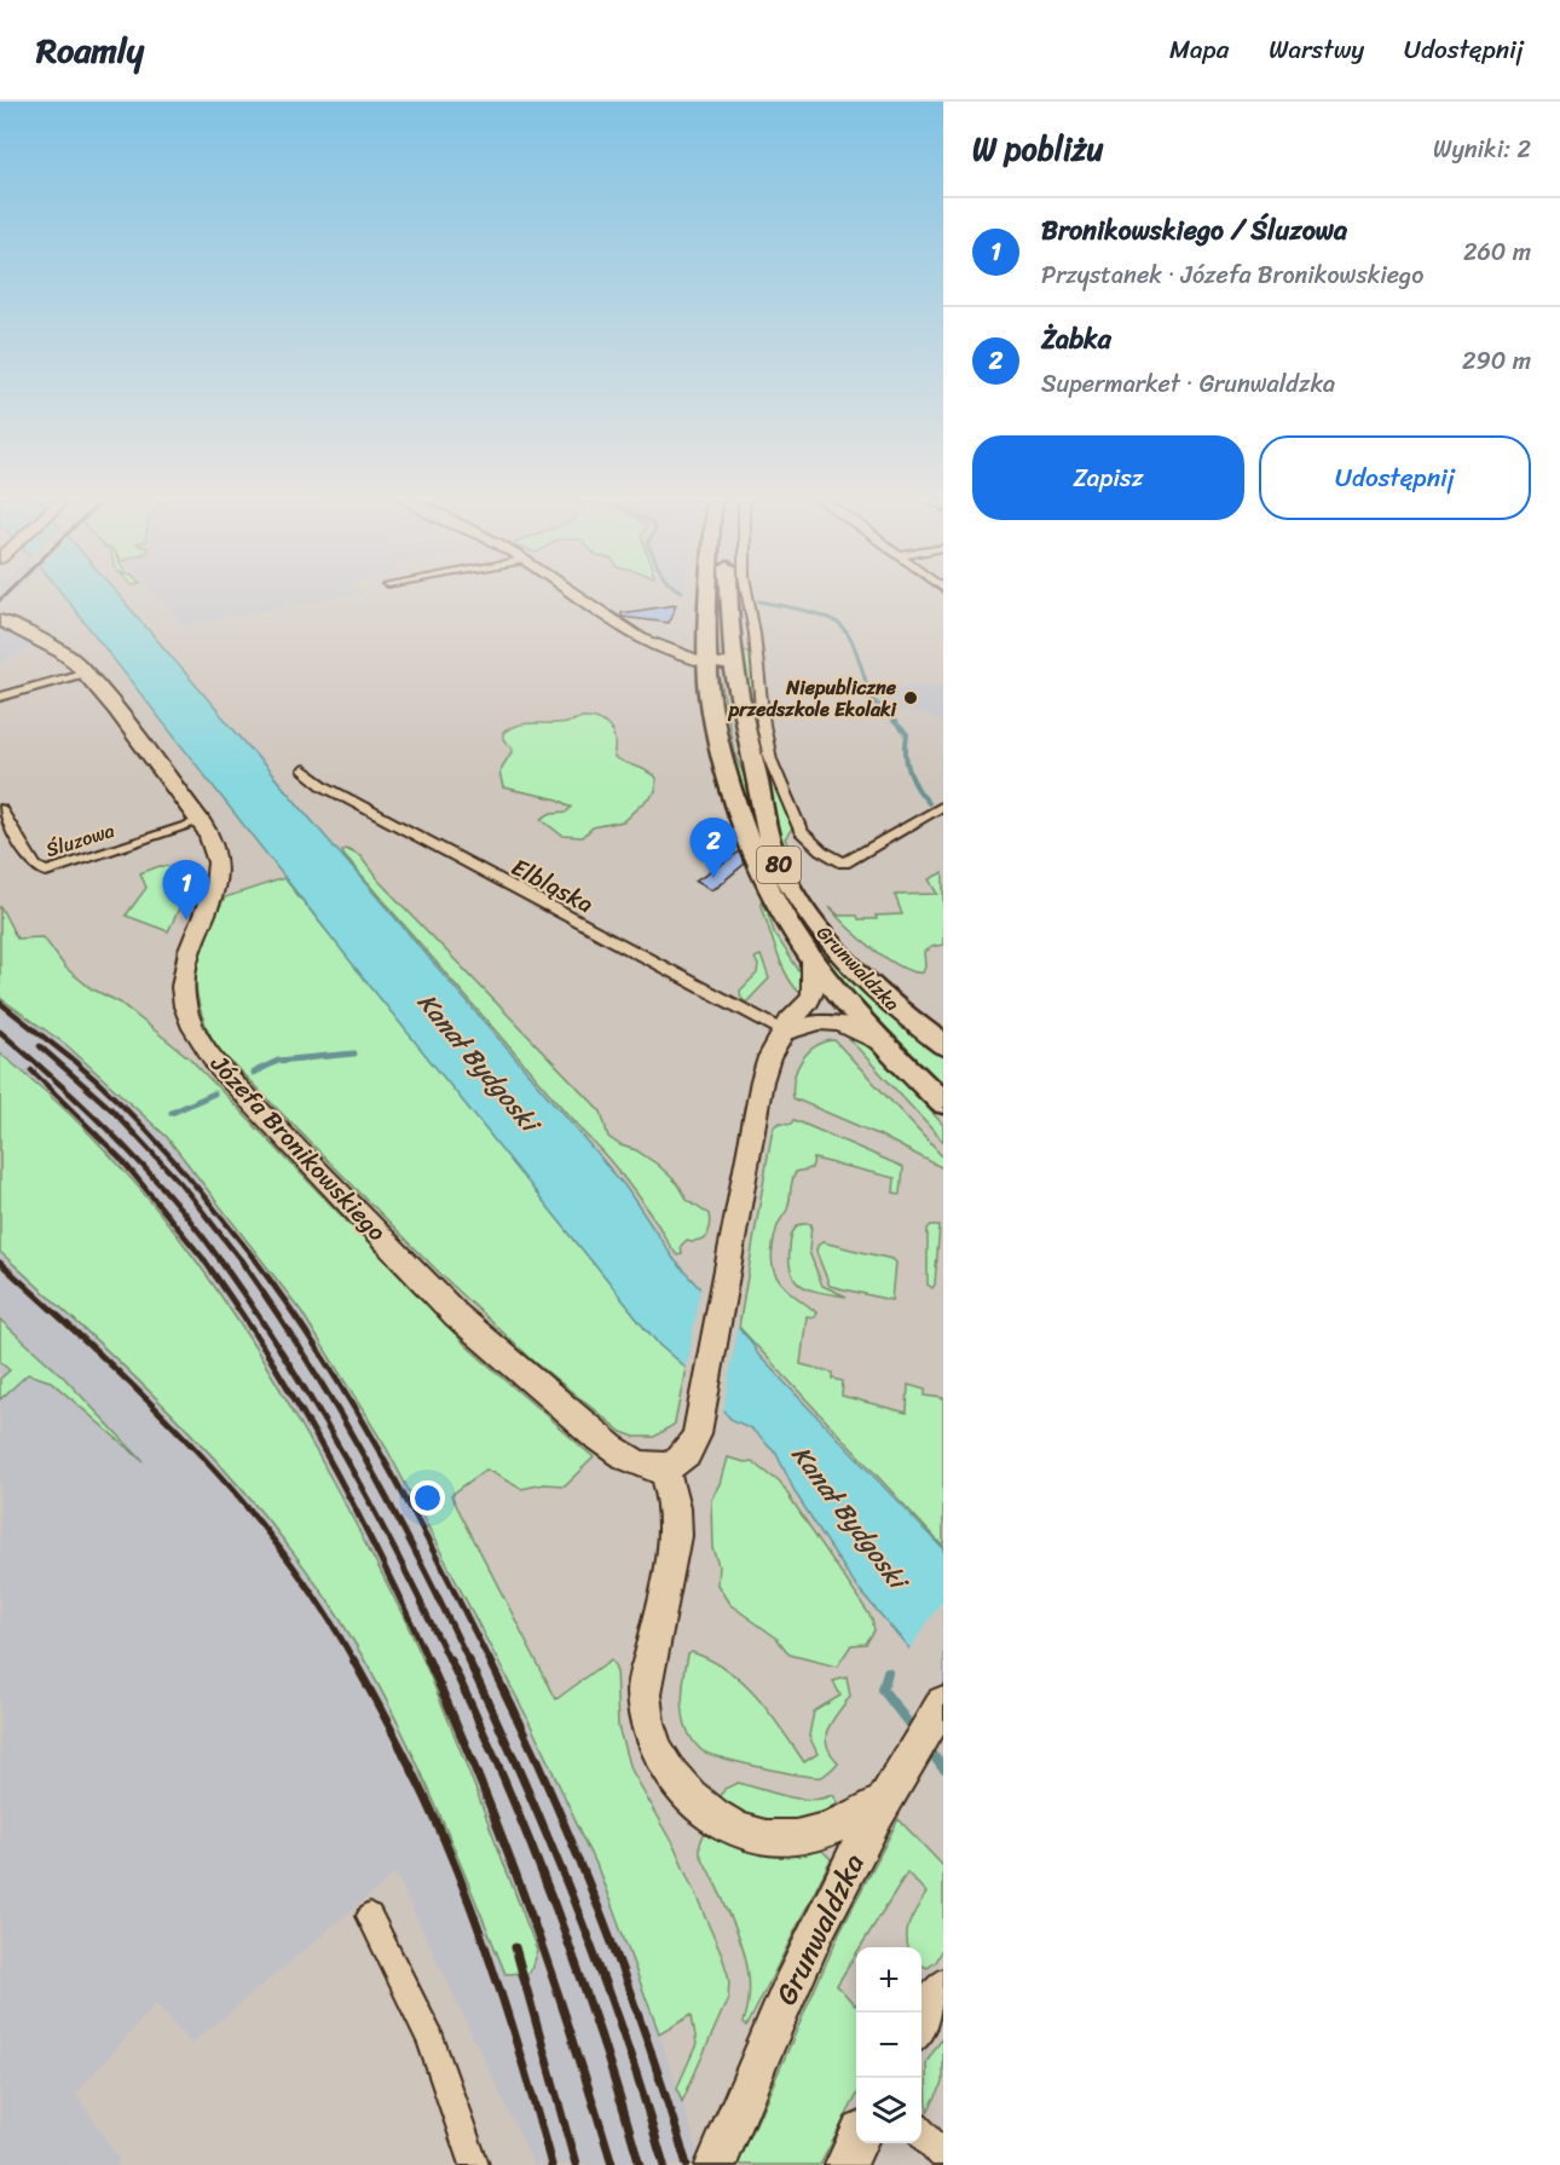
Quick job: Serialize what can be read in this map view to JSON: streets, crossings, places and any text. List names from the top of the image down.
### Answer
{
  "streets": {
    "main road": ["80", "Grunwaldzka"],
    "street": ["Śluzowa", "Elbląska", "Józefa Bronikowskiego"]
  },
  "crossings": [
    ["Śluzowa", "Józefa Bronikowskiego"],
    ["Elbląska", "Grunwaldzka"],
    ["Grunwaldzka", "Józefa Bronikowskiego"]
  ],
  "water": ["Kanał Bydgoski"],
  "places": ["Niepubliczne przedszkole Ekolaki"],
  "page": {
    "header": "Roamly",
    "nav": ["Mapa", "Warstwy", "Udostępnij"],
    "heading": ["W pobliżu", "Wyniki: 2"],
    "list": [
      {
        "mark": "1",
        "name": "Bronikowskiego / Śluzowa",
        "note": "Przystanek · Józefa Bronikowskiego",
        "value": "260 m"
      },
      {
        "mark": "2",
        "name": "Żabka",
        "note": "Supermarket · Grunwaldzka",
        "value": "290 m"
      }
    ],
    "buttons": ["Zapisz", "Udostępnij"],
    "pins": ["2", "1"],
    "map_buttons": ["+", "−"]
  }
}
